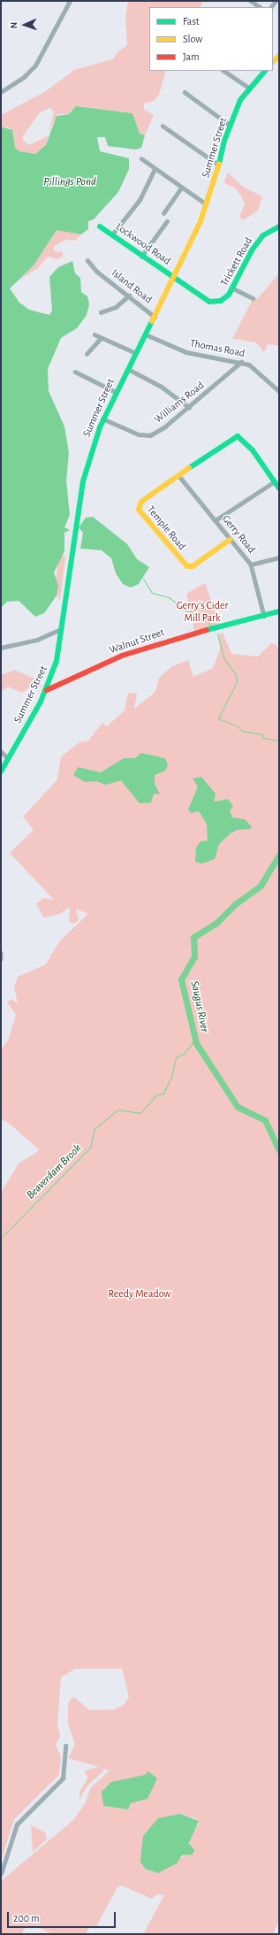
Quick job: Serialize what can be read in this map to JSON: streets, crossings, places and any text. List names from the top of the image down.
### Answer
{
  "streets": {
    "main road": [
      "Summer Street",
      "Lockwood Road",
      "Trickett Road",
      "Temple Road",
      "Walnut Street"
    ],
    "street": [
      "Island Road",
      "Thomas Road",
      "Williams Road",
      "Gerry Road"
    ]
  },
  "crossings": [
    ["Summer Street", "Lockwood Road"],
    ["Summer Street", "Trickett Road"],
    ["Summer Street", "Island Road"],
    ["Summer Street", "Thomas Road"],
    ["Summer Street", "Williams Road"],
    ["Summer Street", "Walnut Street"],
    ["Lockwood Road", "Trickett Road"],
    ["Thomas Road", "Williams Road"],
    ["Temple Road", "Gerry Road"],
    ["Gerry Road", "Walnut Street"]
  ],
  "water": ["Pillings Pond", "Saugus River", "Beaverdam Brook"],
  "parks": ["Gerry's Cider Mill Park", "Reedy Meadow"],
  "legend": ["Fast", "Slow", "Jam"],
  "scale_bar": "200 m",
  "north": "left"
}
